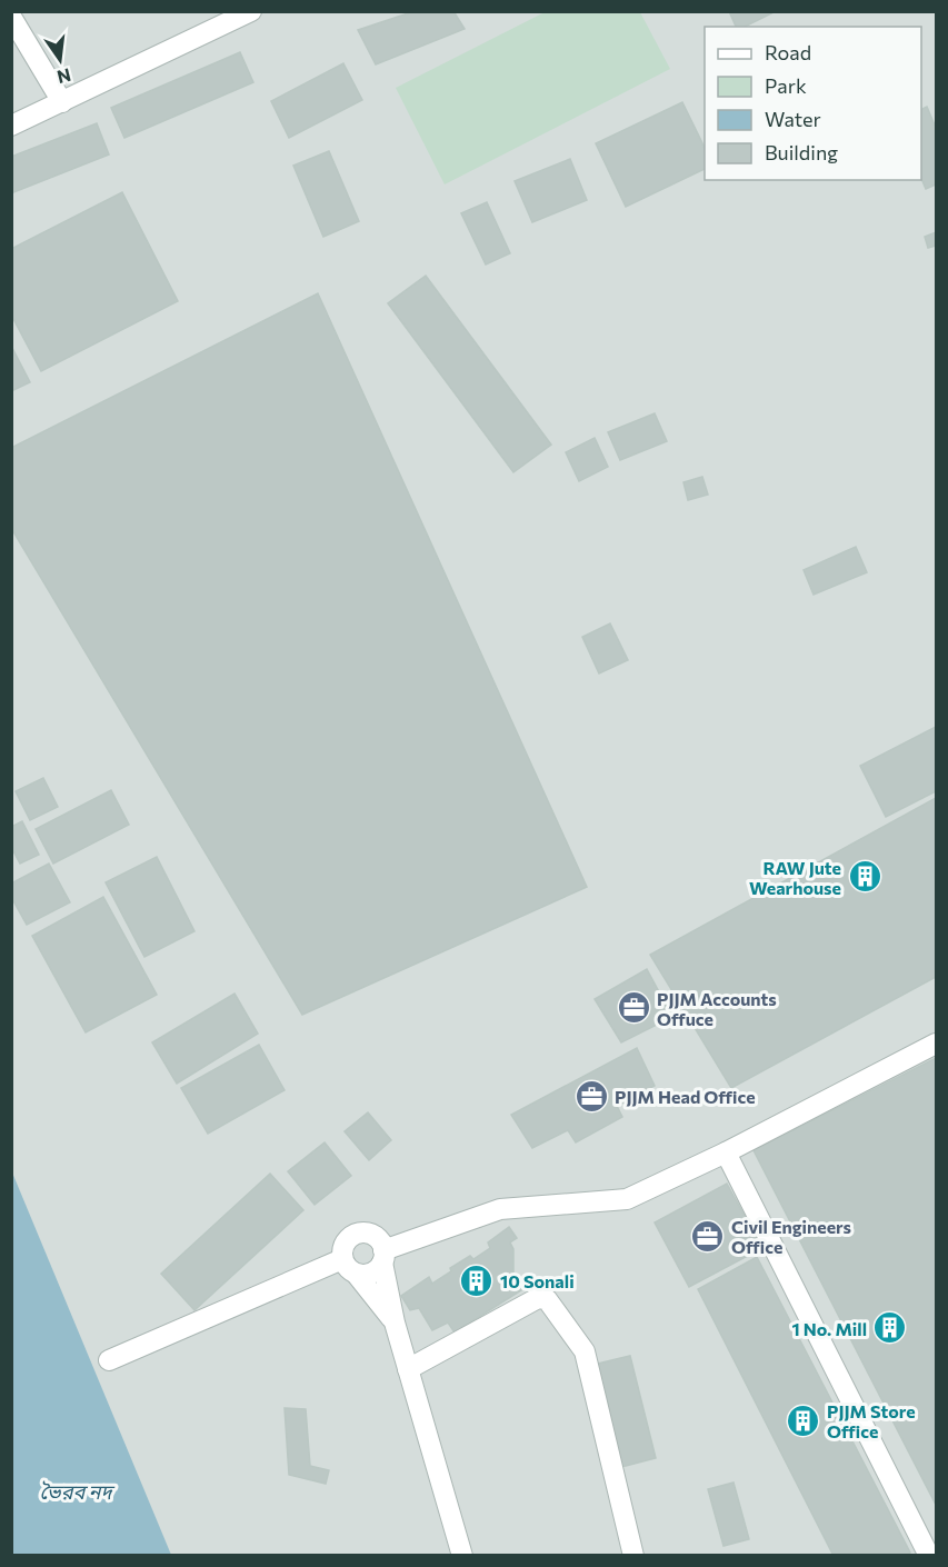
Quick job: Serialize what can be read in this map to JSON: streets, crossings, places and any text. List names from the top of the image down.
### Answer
{
  "water": ["ভৈরব নদ"],
  "places": {
    "building": [
      "RAW Jute Wearhouse",
      "10 Sonali",
      "1 No. Mill",
      "PJJM Store Office"
    ],
    "office": ["PJJM Accounts Offuce", "PJJM Head Office", "Civil Engineers Office"]
  },
  "legend": [
    "Road",
    "Park",
    "Water",
    "Building"
  ],
  "north": "bottom"
}
